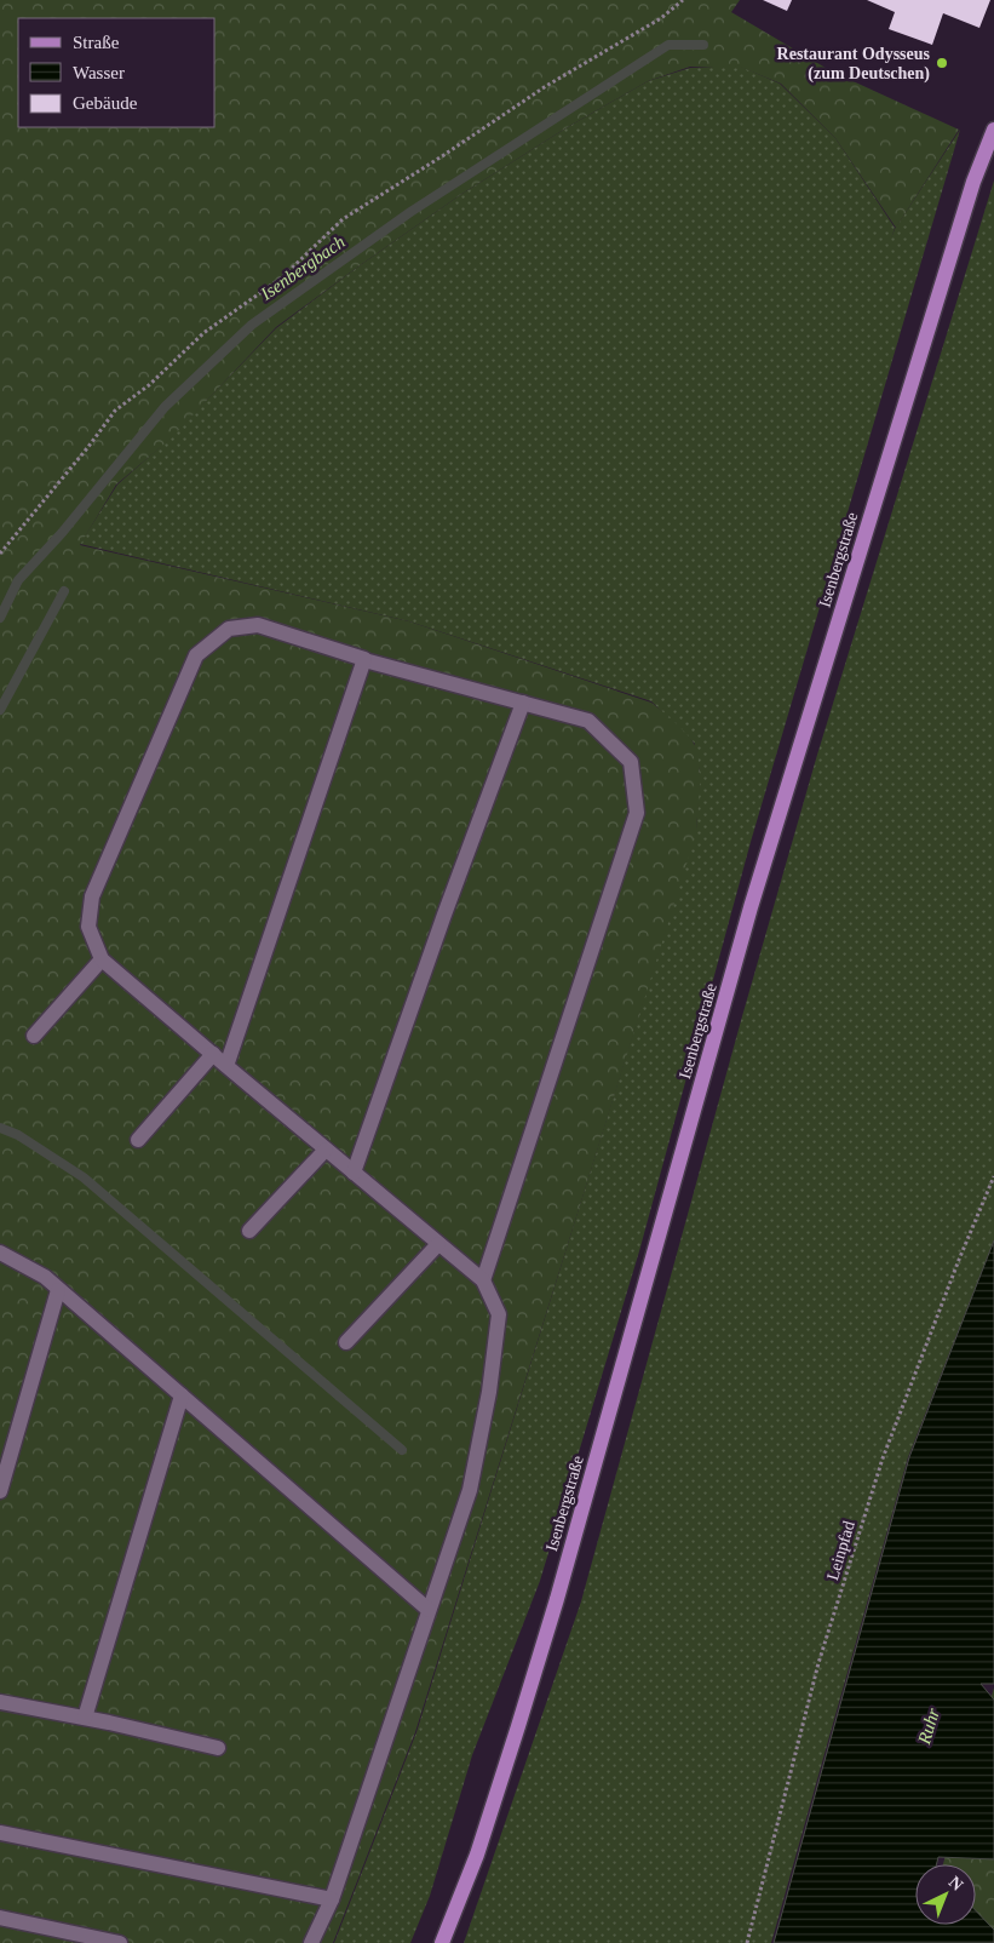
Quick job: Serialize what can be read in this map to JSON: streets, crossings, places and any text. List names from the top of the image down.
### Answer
{
  "streets": {
    "main road": ["Isenbergstraße"],
    "path": ["Leinpfad"]
  },
  "water": ["Isenbergbach", "Ruhr"],
  "places": ["Restaurant Odysseus (zum Deutschen)"],
  "legend": ["Straße", "Wasser", "Gebäude"],
  "north": "top right"
}
